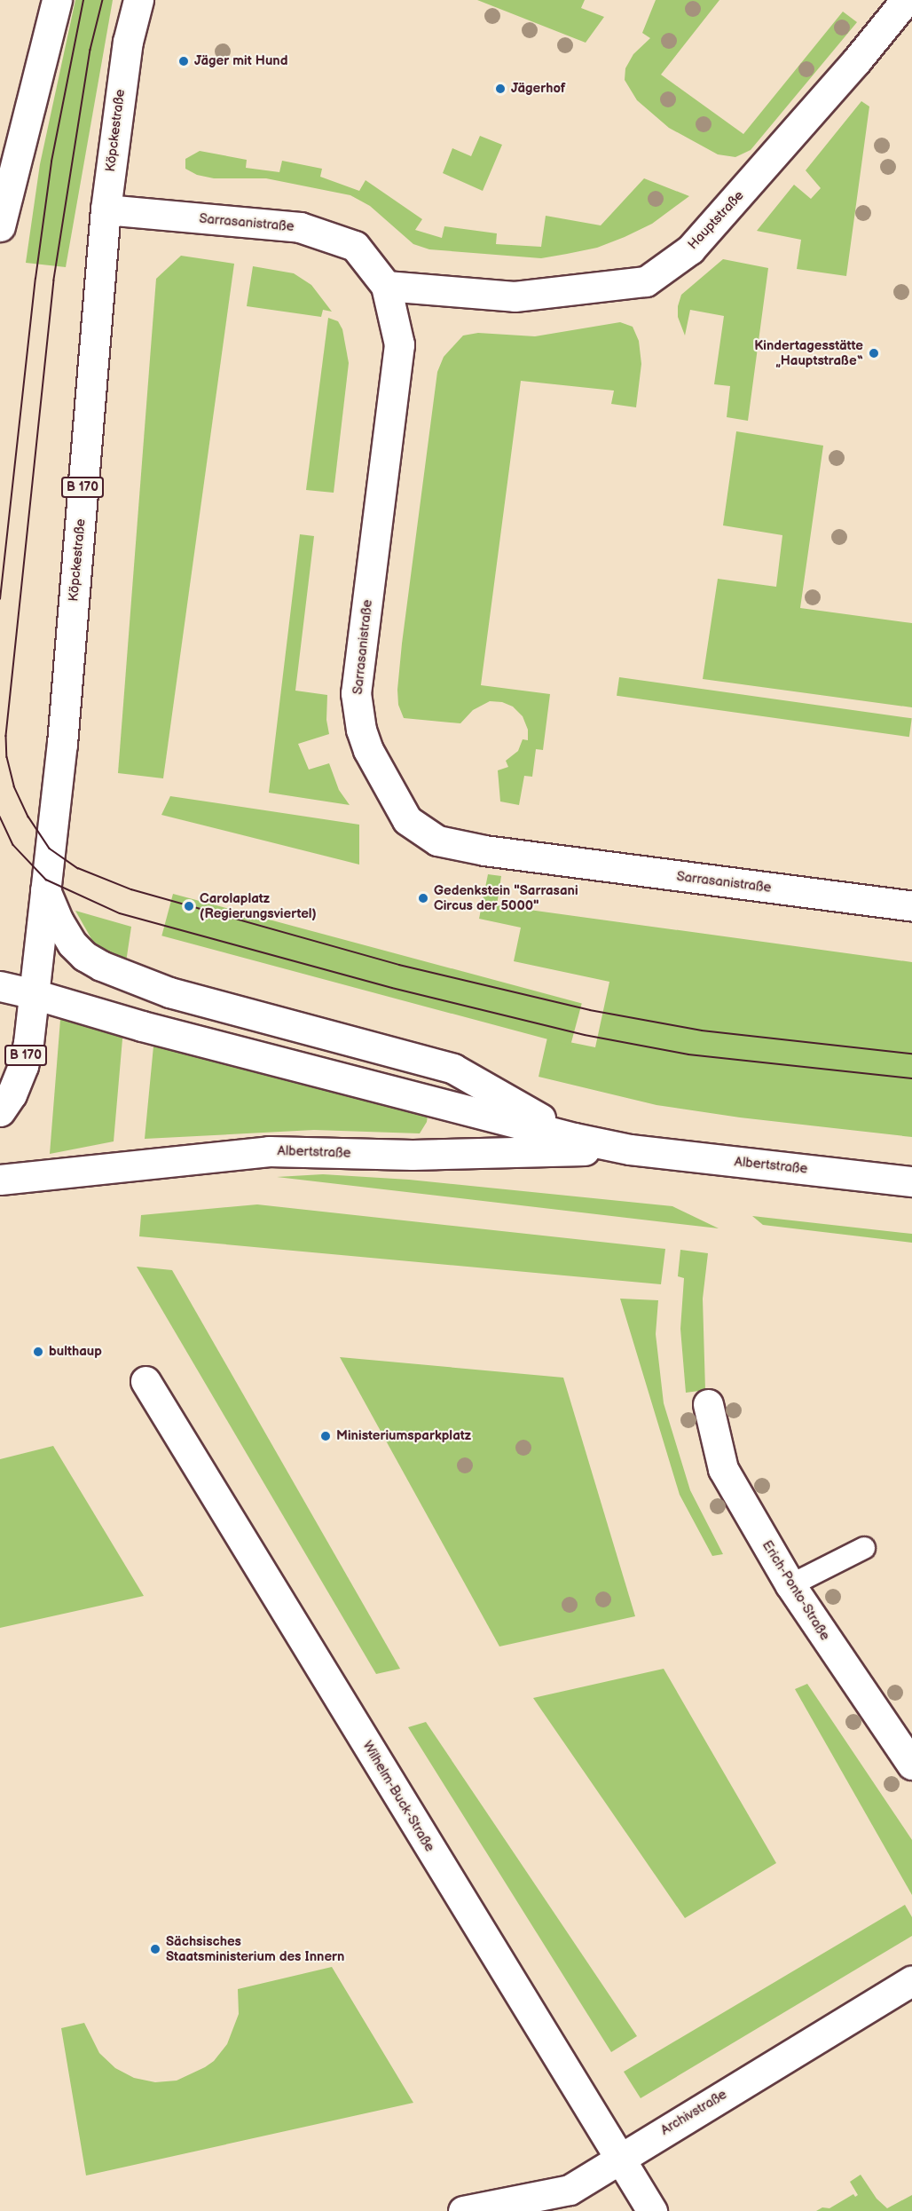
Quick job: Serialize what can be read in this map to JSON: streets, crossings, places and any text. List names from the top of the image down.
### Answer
{
  "streets": {
    "street": [
      "Köpckestraße",
      "Hauptstraße",
      "Sarrasanistraße",
      "B 170",
      "Albertstraße",
      "Erich-Ponto-Straße",
      "Wilhelm-Buck-Straße",
      "Archivstraße"
    ]
  },
  "crossings": [
    ["Köpckestraße", "Sarrasanistraße"],
    ["Köpckestraße", "B 170"],
    ["Köpckestraße", "Albertstraße"],
    ["Hauptstraße", "Sarrasanistraße"],
    ["B 170", "Albertstraße"],
    ["Wilhelm-Buck-Straße", "Archivstraße"]
  ],
  "places": [
    "Jäger mit Hund",
    "Jägerhof",
    "Kindertagesstätte „Hauptstraße“",
    "Gedenkstein \"Sarrasani Circus der 5000\"",
    "Carolaplatz (Regierungsviertel)",
    "bulthaup",
    "Ministeriumsparkplatz",
    "Sächsisches Staatsministerium des Innern"
  ]
}
